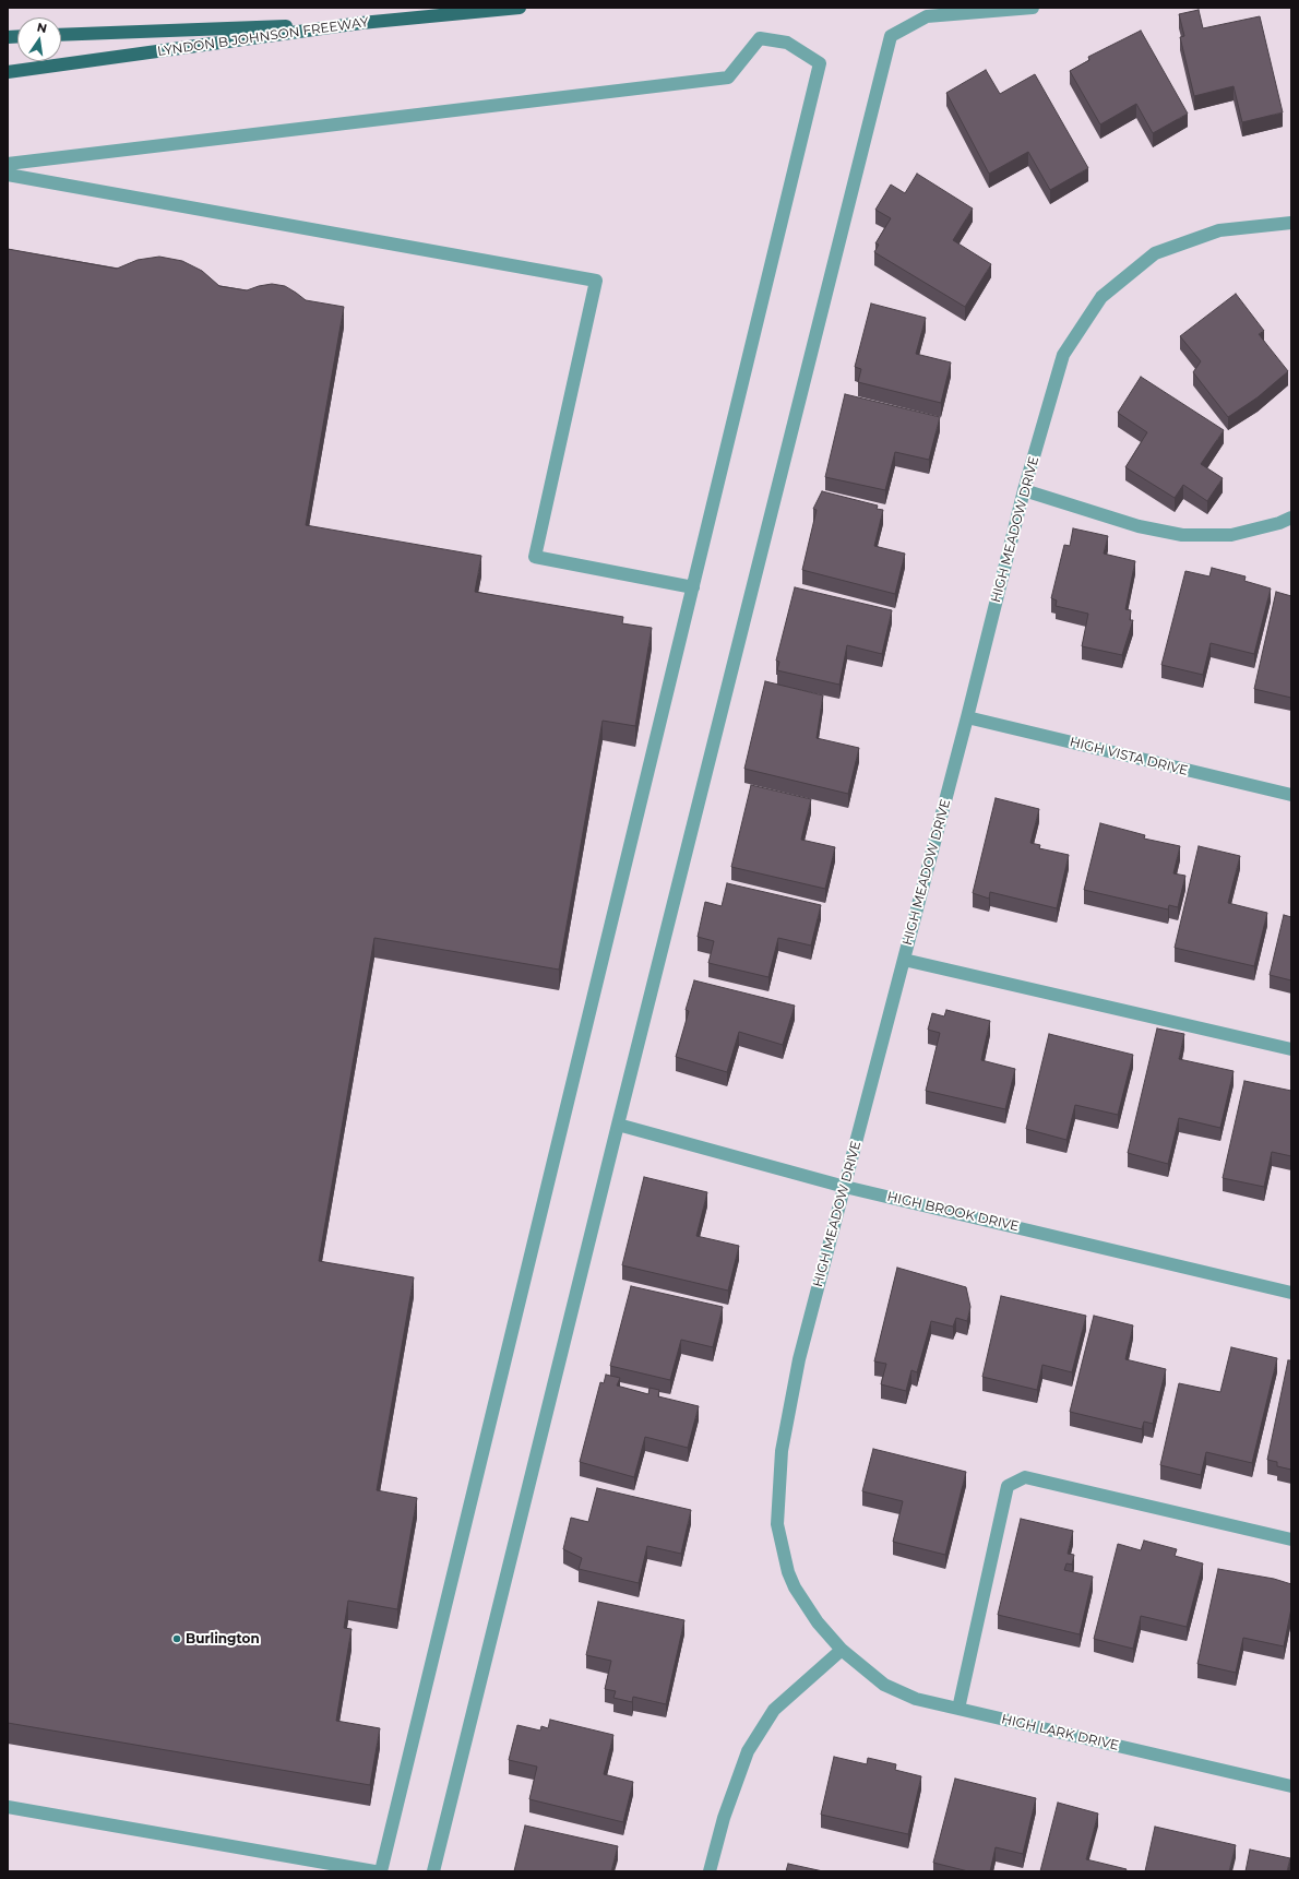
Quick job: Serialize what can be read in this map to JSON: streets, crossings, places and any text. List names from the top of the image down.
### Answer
{
  "streets": {
    "main road": ["LYNDON B JOHNSON FREEWAY"],
    "street": [
      "HIGH MEADOW DRIVE",
      "HIGH VISTA DRIVE",
      "HIGH BROOK DRIVE",
      "HIGH LARK DRIVE"
    ]
  },
  "crossings": [
    ["HIGH MEADOW DRIVE", "HIGH VISTA DRIVE"],
    ["HIGH MEADOW DRIVE", "HIGH BROOK DRIVE"],
    ["HIGH MEADOW DRIVE", "HIGH LARK DRIVE"]
  ],
  "places": ["Burlington"],
  "north": "top"
}
